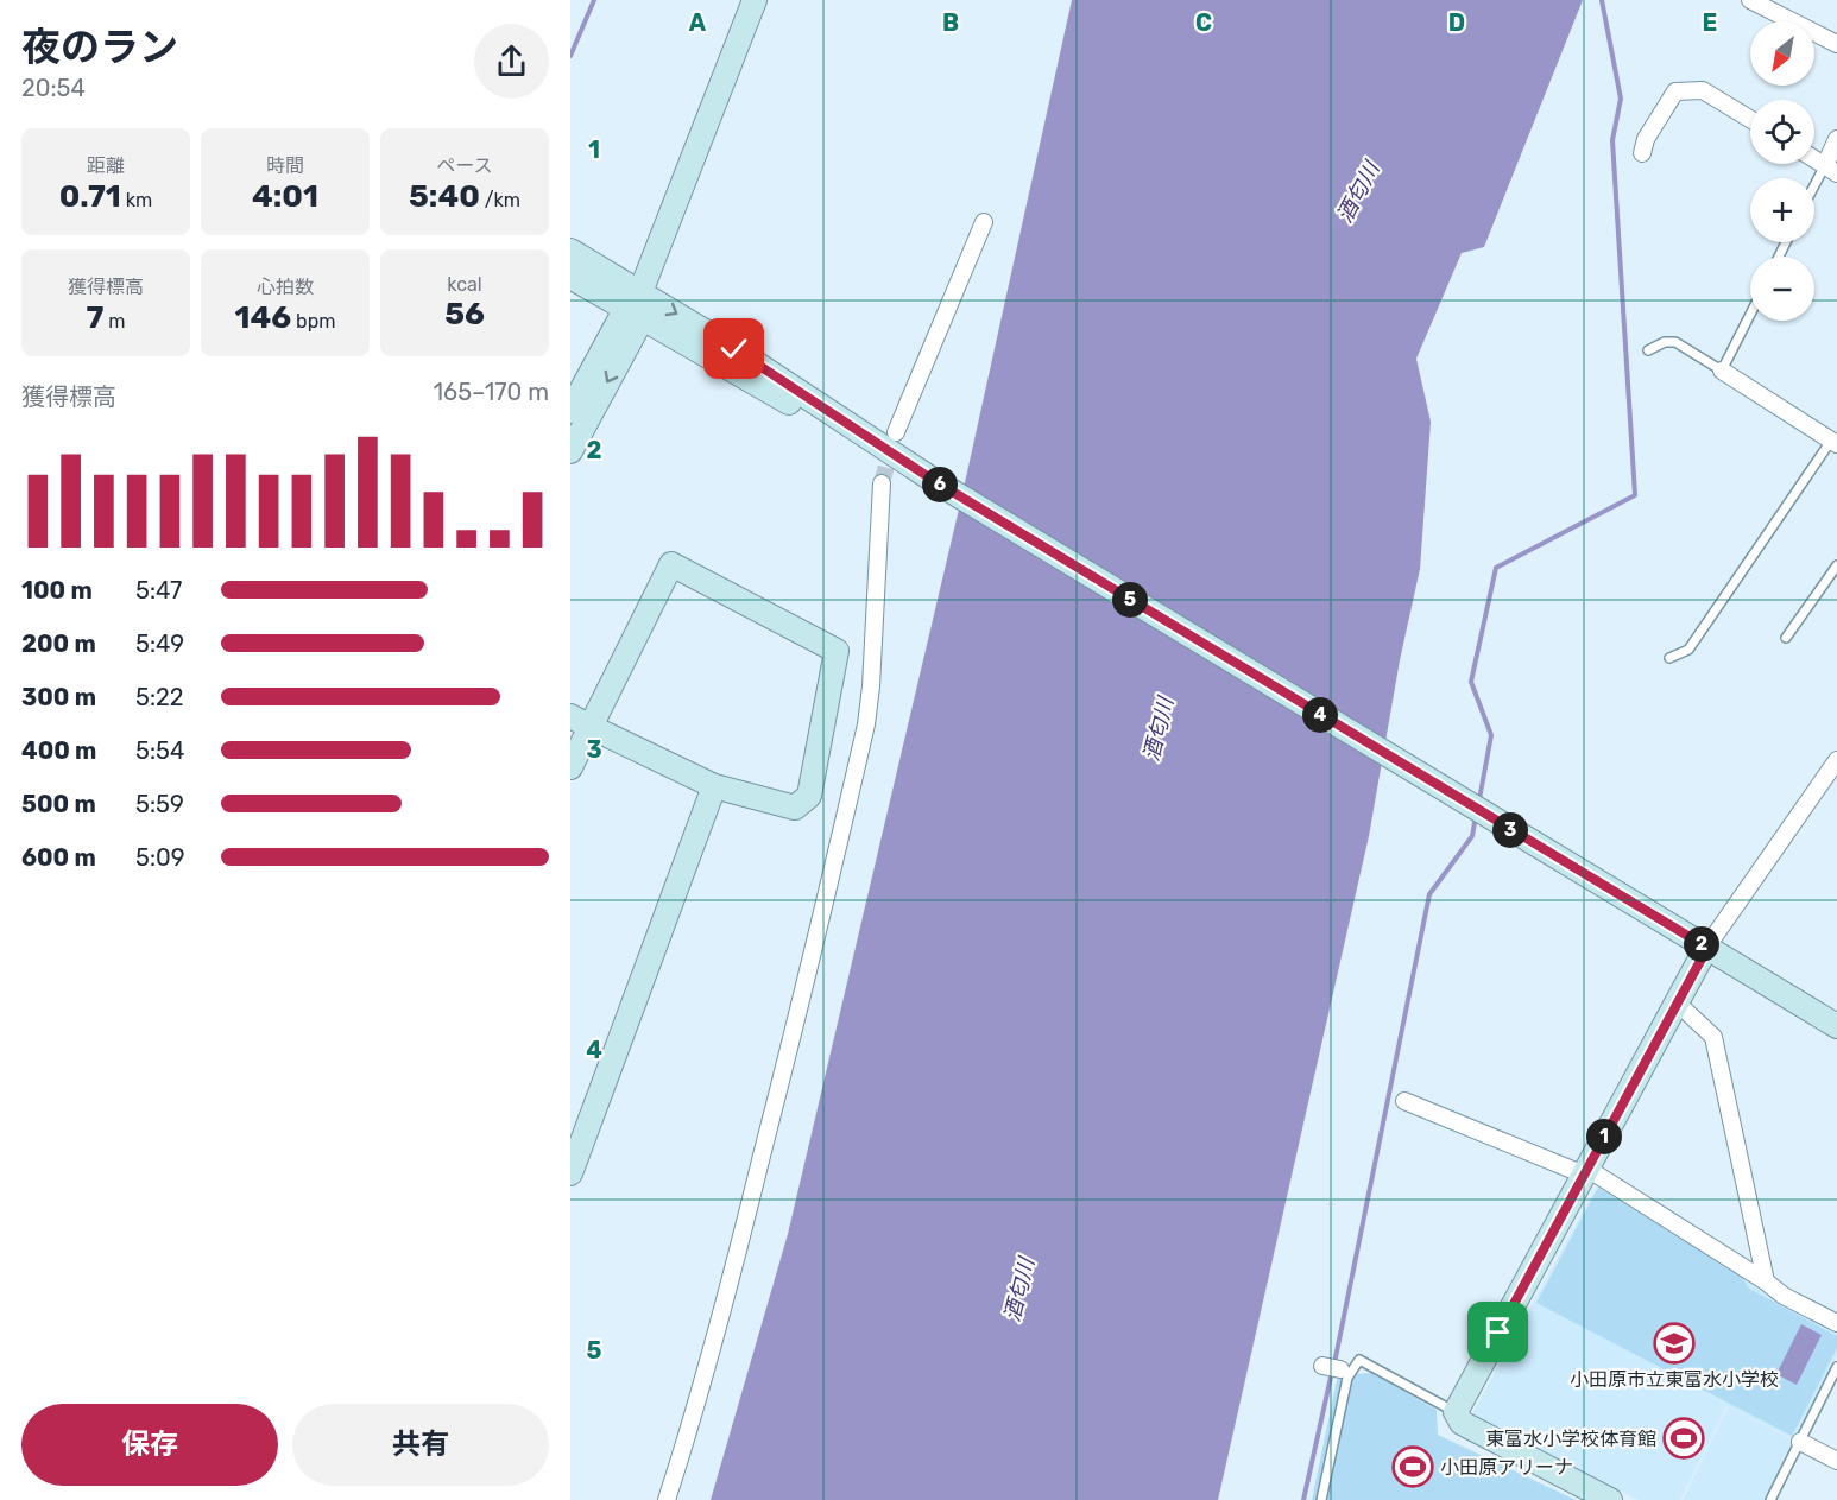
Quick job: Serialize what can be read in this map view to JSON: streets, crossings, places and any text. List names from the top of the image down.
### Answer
{
  "water": ["酒匂川"],
  "places": {
    "school or university": ["小田原市立東富水小学校"],
    "sports": ["東富水小学校体育館", "小田原アリーナ"]
  },
  "north": "bottom left",
  "page": {
    "heading": ["夜のラン", "20:54"],
    "map_buttons": ["+", "−"],
    "stats": [
      ["距離", "0.71 km"],
      ["時間", "4:01"],
      ["ペース", "5:40 /km"],
      ["獲得標高", "7 m"],
      ["心拍数", "146 bpm"],
      ["kcal", "56"]
    ],
    "chart": ["獲得標高", "165–170 m"],
    "pins": [
      "6",
      "5",
      "4",
      "3",
      "2",
      "1"
    ],
    "list": [
      {
        "name": "100 m",
        "note": "5:47"
      },
      {
        "name": "200 m",
        "note": "5:49"
      },
      {
        "name": "300 m",
        "note": "5:22"
      },
      {
        "name": "400 m",
        "note": "5:54"
      },
      {
        "name": "500 m",
        "note": "5:59"
      },
      {
        "name": "600 m",
        "note": "5:09"
      }
    ],
    "buttons": ["保存", "共有"]
  },
  "grid": {
    "columns": [
      "A",
      "B",
      "C",
      "D",
      "E"
    ],
    "rows": [
      "1",
      "2",
      "3",
      "4",
      "5"
    ]
  }
}
